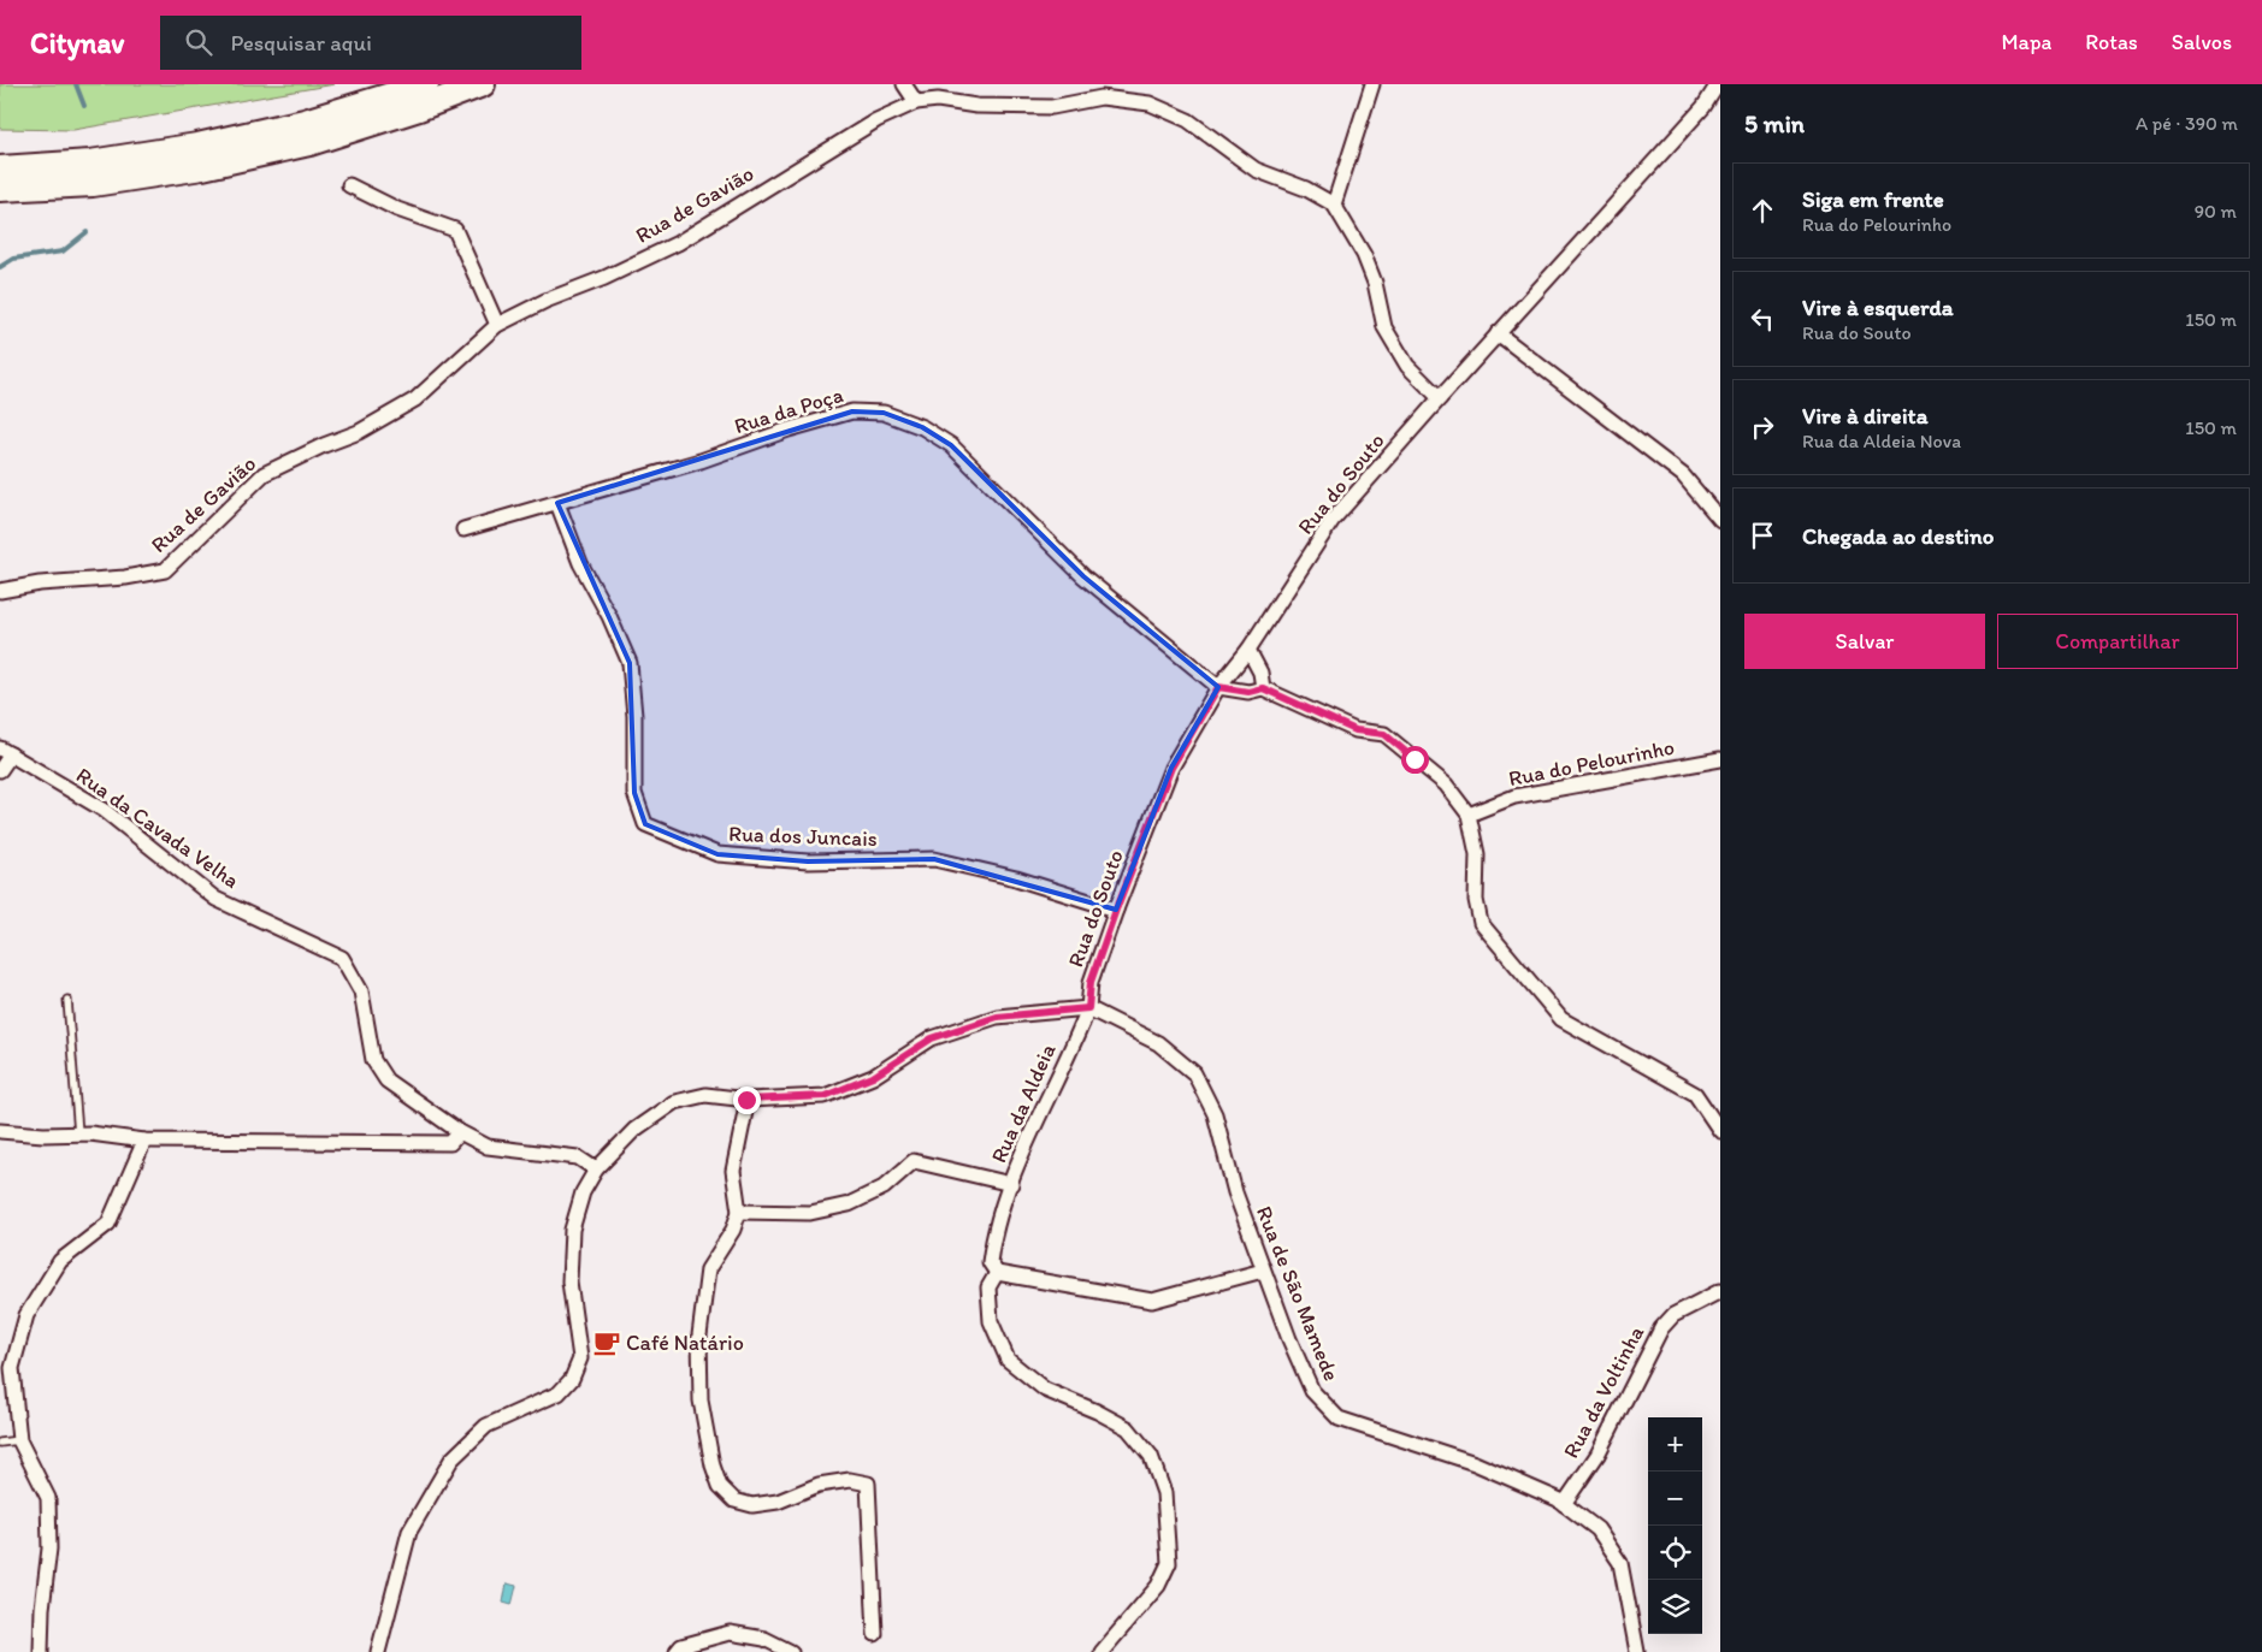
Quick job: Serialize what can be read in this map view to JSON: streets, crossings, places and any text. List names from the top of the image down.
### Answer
{
  "streets": {
    "street": [
      "Rua de Gavião",
      "Rua da Poça",
      "Rua do Souto",
      "Rua do Pelourinho",
      "Rua da Cavada Velha",
      "Rua dos Juncais",
      "Rua da Aldeia",
      "Rua de São Mamede",
      "Rua da Voltinha"
    ]
  },
  "crossings": [
    ["Rua da Poça", "Rua do Souto"],
    ["Rua da Poça", "Rua dos Juncais"],
    ["Rua do Souto", "Rua dos Juncais"],
    ["Rua do Souto", "Rua da Aldeia"],
    ["Rua do Souto", "Rua de São Mamede"],
    ["Rua da Aldeia", "Rua de São Mamede"],
    ["Rua de São Mamede", "Rua da Voltinha"]
  ],
  "places": {
    "cafe": ["Café Natário"]
  },
  "page": {
    "header": "Citynav",
    "search": "Pesquisar aqui",
    "nav": ["Mapa", "Rotas", "Salvos"],
    "heading": ["5 min", "A pé · 390 m"],
    "list": [
      ["Siga em frente", "Rua do Pelourinho", "90 m"],
      ["Vire à esquerda", "Rua do Souto", "150 m"],
      ["Vire à direita", "Rua da Aldeia Nova", "150 m"],
      "Chegada ao destino"
    ],
    "buttons": ["Salvar", "Compartilhar"],
    "map_buttons": ["+", "−"]
  }
}
